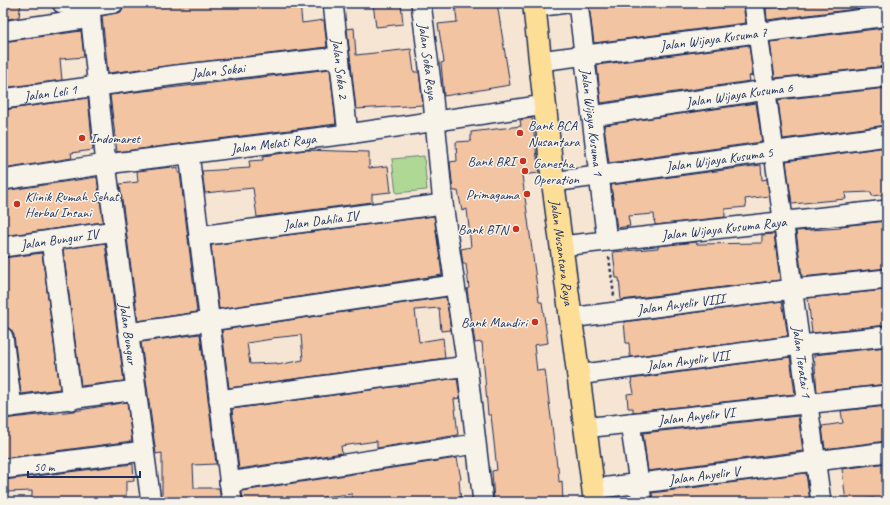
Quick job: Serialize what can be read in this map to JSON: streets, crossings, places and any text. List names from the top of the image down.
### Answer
{
  "streets": {
    "highway": ["Jalan Nusantara Raya"],
    "street": [
      "Jalan Wijaya Kusuma 7",
      "Jalan Soka Raya",
      "Jalan Soka 2",
      "Jalan Sokai",
      "Jalan Leli 1",
      "Jalan Wijaya Kusuma 6",
      "Jalan Wijaya Kusuma 1",
      "Jalan Melati Raya",
      "Jalan Wijaya Kusuma 5",
      "Jalan Dahlia IV",
      "Jalan Wijaya Kusuma Raya",
      "Jalan Bungur IV",
      "Jalan Anyelir VIII",
      "Jalan Bungur",
      "Jalan Anyelir VII",
      "Jalan Teratai 1",
      "Jalan Anyelir VI",
      "Jalan Anyelir V"
    ]
  },
  "crossings": [
    ["Jalan Wijaya Kusuma 7", "Jalan Wijaya Kusuma 1"],
    ["Jalan Wijaya Kusuma 7", "Jalan Nusantara Raya"],
    ["Jalan Wijaya Kusuma 7", "Jalan Teratai 1"],
    ["Jalan Soka Raya", "Jalan Melati Raya"],
    ["Jalan Soka Raya", "Jalan Dahlia IV"],
    ["Jalan Soka 2", "Jalan Sokai"],
    ["Jalan Soka 2", "Jalan Melati Raya"],
    ["Jalan Sokai", "Jalan Leli 1"],
    ["Jalan Sokai", "Jalan Bungur"],
    ["Jalan Leli 1", "Jalan Bungur"],
    ["Jalan Wijaya Kusuma 6", "Jalan Wijaya Kusuma 1"],
    ["Jalan Wijaya Kusuma 6", "Jalan Teratai 1"],
    ["Jalan Wijaya Kusuma 1", "Jalan Wijaya Kusuma 5"],
    ["Jalan Wijaya Kusuma 1", "Jalan Wijaya Kusuma Raya"],
    ["Jalan Melati Raya", "Jalan Nusantara Raya"],
    ["Jalan Melati Raya", "Jalan Bungur"],
    ["Jalan Wijaya Kusuma 5", "Jalan Nusantara Raya"],
    ["Jalan Wijaya Kusuma 5", "Jalan Teratai 1"],
    ["Jalan Wijaya Kusuma Raya", "Jalan Nusantara Raya"],
    ["Jalan Wijaya Kusuma Raya", "Jalan Teratai 1"],
    ["Jalan Bungur IV", "Jalan Bungur"],
    ["Jalan Nusantara Raya", "Jalan Anyelir VIII"],
    ["Jalan Nusantara Raya", "Jalan Anyelir VII"],
    ["Jalan Nusantara Raya", "Jalan Anyelir VI"],
    ["Jalan Nusantara Raya", "Jalan Anyelir V"],
    ["Jalan Anyelir VIII", "Jalan Teratai 1"],
    ["Jalan Anyelir VII", "Jalan Teratai 1"],
    ["Jalan Teratai 1", "Jalan Anyelir VI"],
    ["Jalan Teratai 1", "Jalan Anyelir V"]
  ],
  "places": [
    "Bank BCA Nusantara",
    "Indomaret",
    "Bank BRI",
    "Ganesha Operation",
    "Primagama",
    "Klinik Rumah Sehat Herbal Insani",
    "Bank BTN",
    "Bank Mandiri"
  ],
  "scale_bar": "50 m"
}
